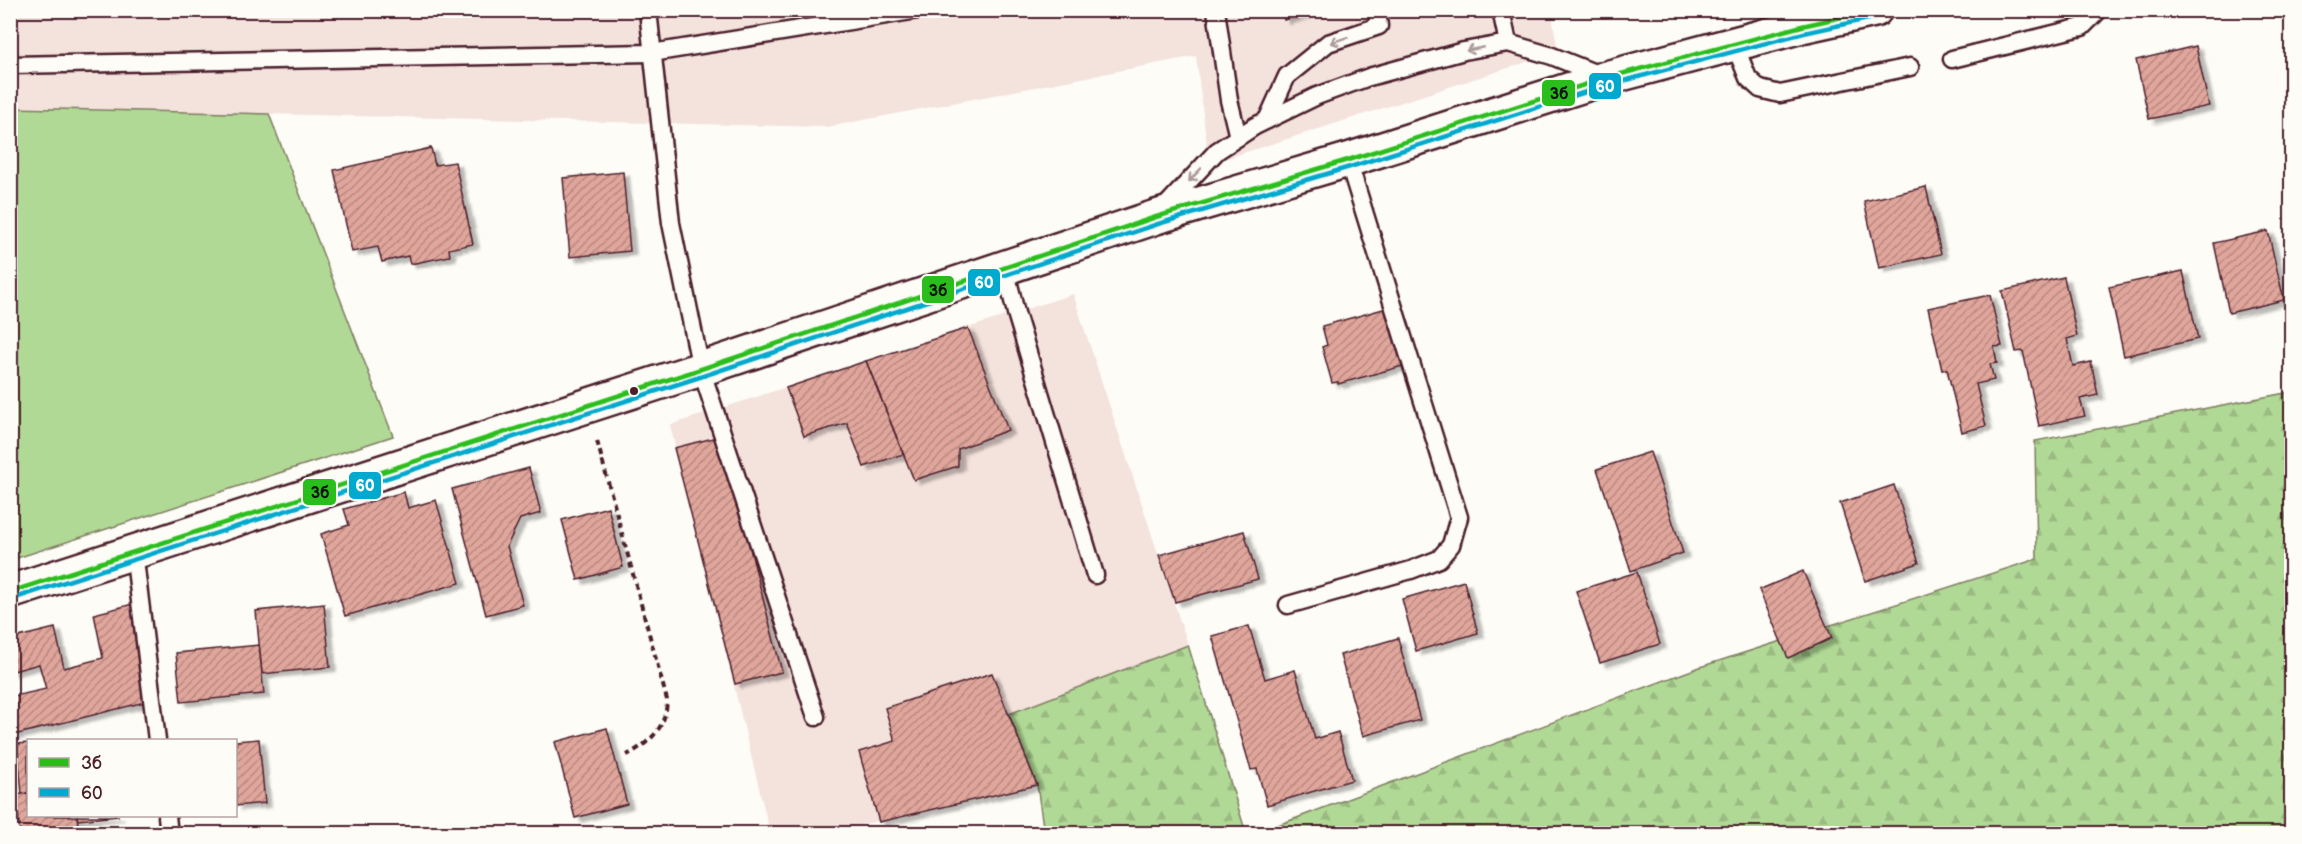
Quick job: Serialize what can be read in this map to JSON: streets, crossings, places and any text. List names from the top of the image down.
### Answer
{
  "lines": ["transit line 3б", "transit line 60"],
  "legend": ["3б", "60"]
}
